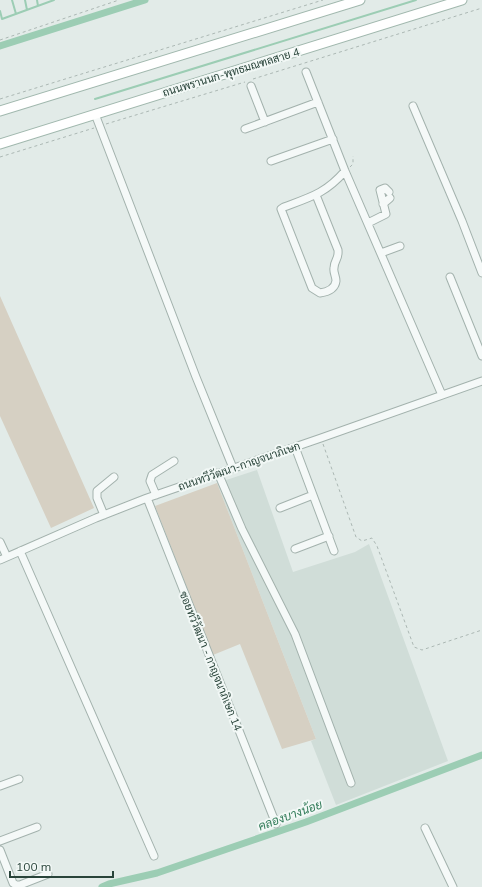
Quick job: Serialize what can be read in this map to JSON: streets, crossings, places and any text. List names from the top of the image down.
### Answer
{
  "streets": {
    "main road": ["ถนนพรานนก-พุทธมณฑลสาย 4"],
    "street": ["ถนนทวีวัฒนา-กาญจนาภิเษก", "ซอยทวีวัฒนา - กาญจนาภิเษก 14"]
  },
  "crossings": [
    ["ถนนทวีวัฒนา-กาญจนาภิเษก", "ซอยทวีวัฒนา - กาญจนาภิเษก 14"]
  ],
  "water": ["คลองบางน้อย"],
  "scale_bar": "100 m"
}
